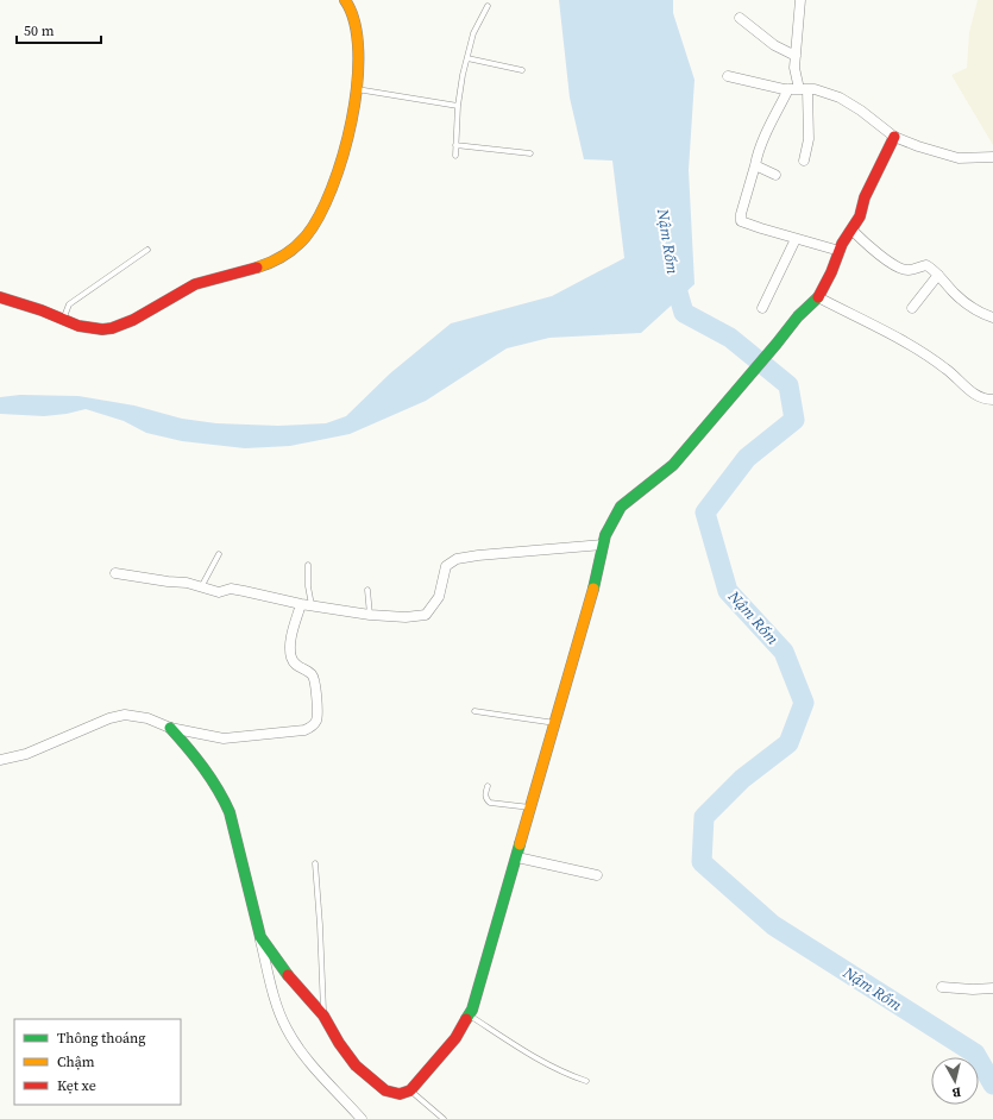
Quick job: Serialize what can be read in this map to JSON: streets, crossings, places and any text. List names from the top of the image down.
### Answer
{
  "water": ["Nậm Rốm"],
  "legend": ["Thông thoáng", "Chậm", "Kẹt xe"],
  "scale_bar": "50 m",
  "north": "bottom"
}
